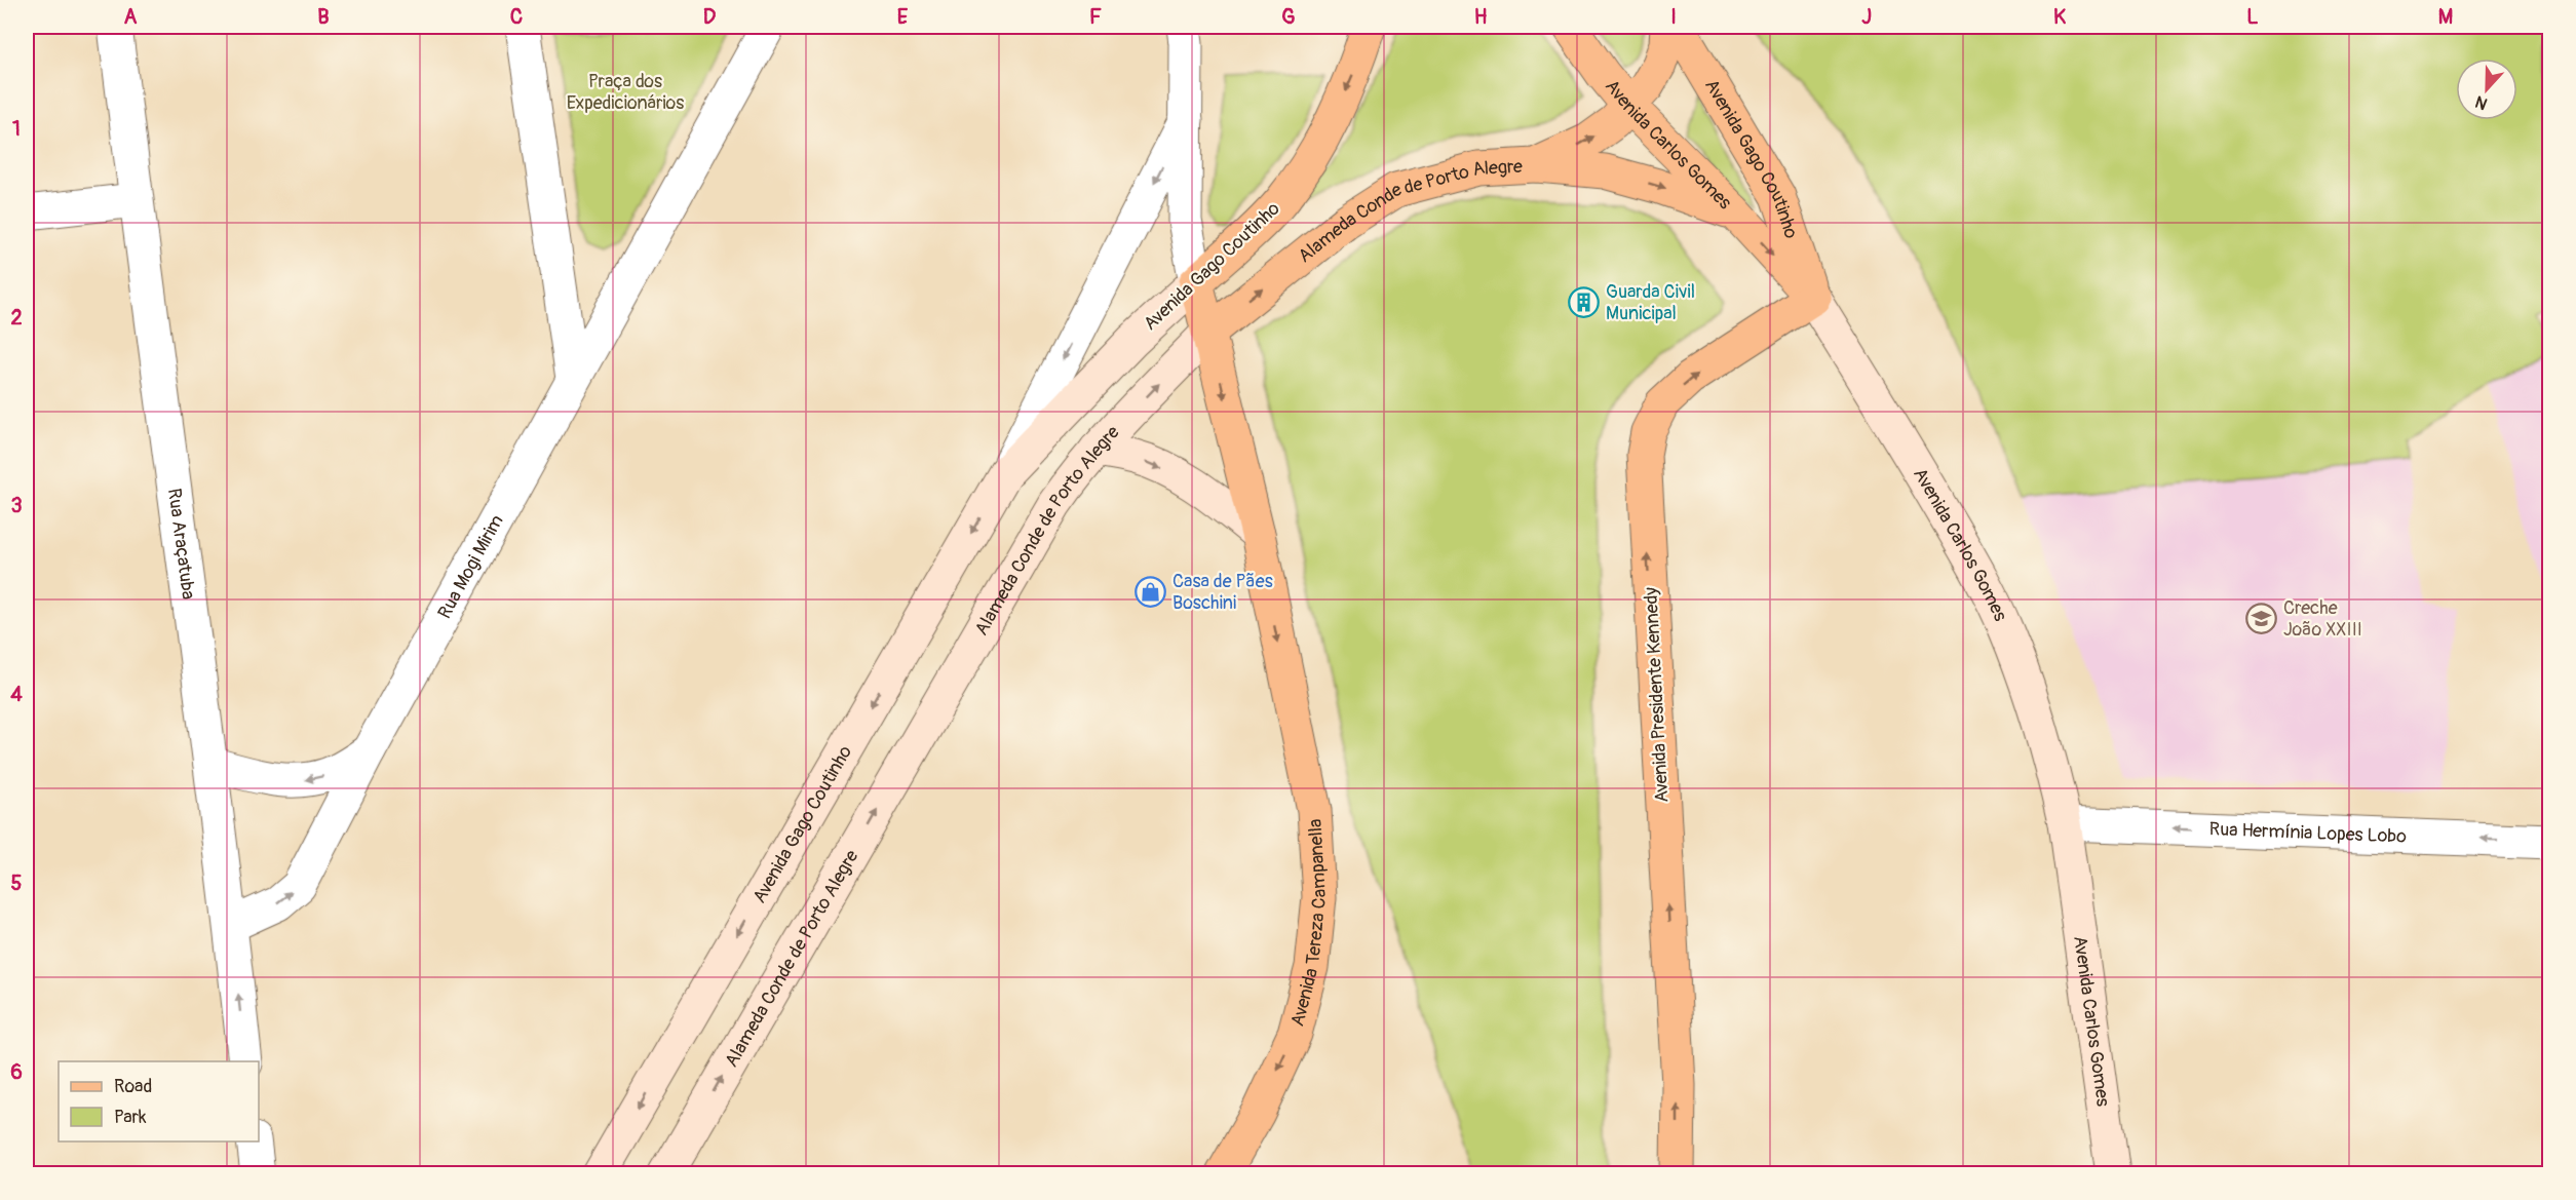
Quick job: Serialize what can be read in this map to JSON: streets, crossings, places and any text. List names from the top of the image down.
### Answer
{
  "streets": {
    "main road": [
      "Avenida Carlos Gomes",
      "Avenida Gago Coutinho",
      "Alameda Conde de Porto Alegre",
      "Avenida Presidente Kennedy",
      "Avenida Tereza Campanella"
    ],
    "street": ["Rua Araçatuba", "Rua Mogi Mirim", "Rua Hermínia Lopes Lobo"]
  },
  "crossings": [
    ["Avenida Carlos Gomes", "Avenida Gago Coutinho"],
    ["Avenida Carlos Gomes", "Alameda Conde de Porto Alegre"],
    ["Avenida Carlos Gomes", "Avenida Presidente Kennedy"],
    ["Avenida Carlos Gomes", "Rua Hermínia Lopes Lobo"],
    ["Avenida Gago Coutinho", "Avenida Presidente Kennedy"],
    ["Avenida Gago Coutinho", "Avenida Tereza Campanella"],
    ["Alameda Conde de Porto Alegre", "Avenida Tereza Campanella"],
    ["Rua Araçatuba", "Rua Mogi Mirim"]
  ],
  "one_way": [
    "Avenida Gago Coutinho",
    "Alameda Conde de Porto Alegre",
    "Avenida Presidente Kennedy",
    "Rua Hermínia Lopes Lobo",
    "Avenida Tereza Campanella"
  ],
  "parks": ["Praça dos Expedicionários"],
  "places": {
    "building": ["Guarda Civil Municipal"],
    "shop": ["Casa de Pães Boschini"],
    "school or university": ["Creche João XXIII"]
  },
  "legend": ["Road", "Park"],
  "north": "bottom",
  "grid": {
    "columns": [
      "A",
      "B",
      "C",
      "D",
      "E",
      "F",
      "G",
      "H",
      "I",
      "J",
      "K",
      "L",
      "M"
    ],
    "rows": [
      "1",
      "2",
      "3",
      "4",
      "5",
      "6"
    ]
  }
}
